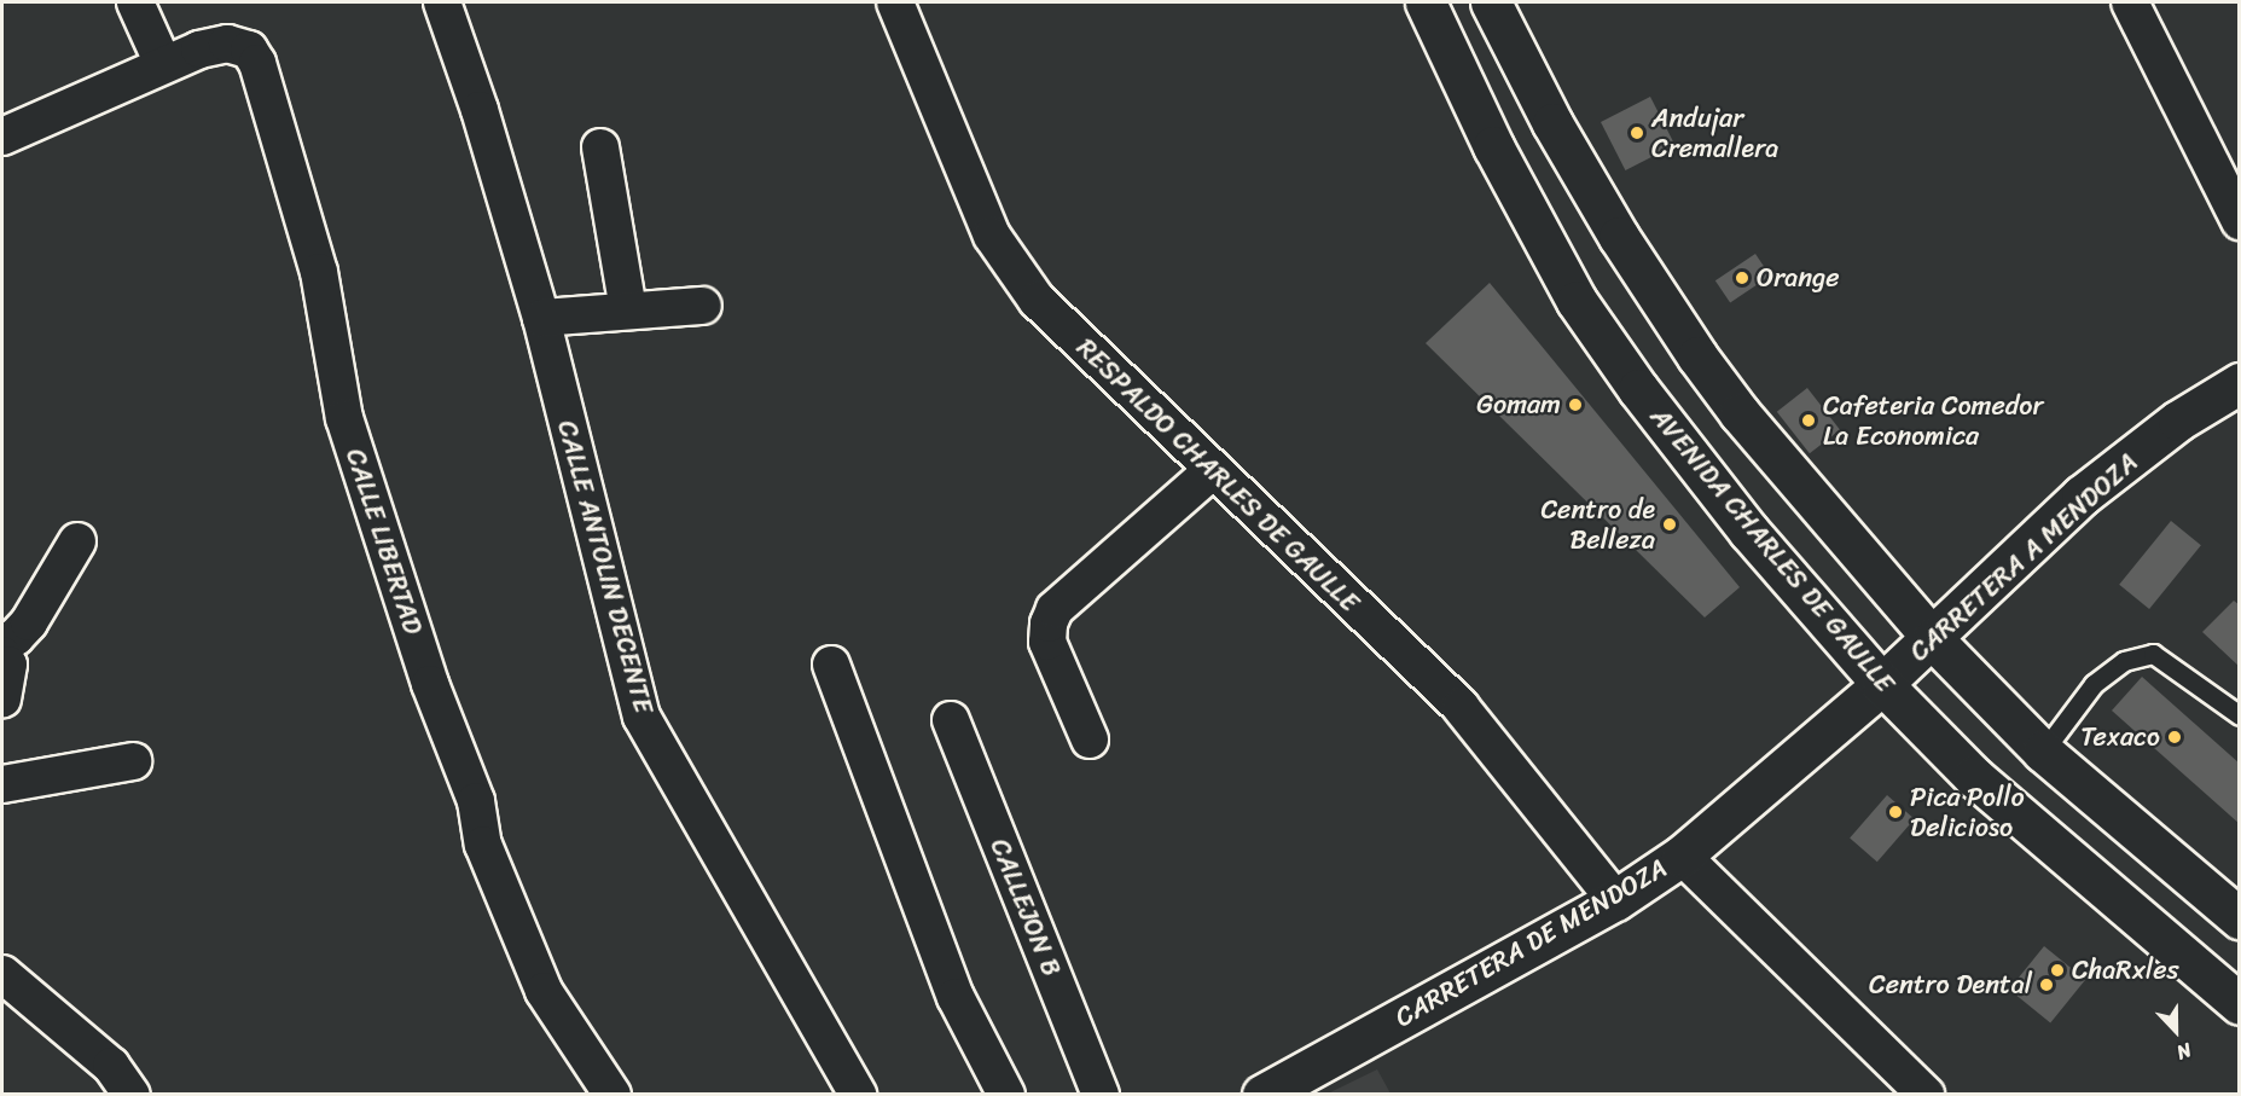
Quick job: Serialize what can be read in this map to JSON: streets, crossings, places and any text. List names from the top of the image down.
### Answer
{
  "streets": {
    "main road": ["AVENIDA CHARLES DE GAULLE", "CARRETERA A MENDOZA", "CARRETERA DE MENDOZA"],
    "street": [
      "RESPALDO CHARLES DE GAULLE",
      "CALLE LIBERTAD",
      "CALLE ANTOLIN DECENTE",
      "CALLEJON B"
    ]
  },
  "crossings": [
    ["RESPALDO CHARLES DE GAULLE", "CARRETERA DE MENDOZA"],
    ["AVENIDA CHARLES DE GAULLE", "CARRETERA A MENDOZA"],
    ["AVENIDA CHARLES DE GAULLE", "CARRETERA DE MENDOZA"],
    ["CARRETERA A MENDOZA", "CARRETERA DE MENDOZA"]
  ],
  "places": [
    "Andujar Cremallera",
    "Orange",
    "Gomam",
    "Cafeteria Comedor La Economica",
    "Centro de Belleza",
    "Texaco",
    "Pica Pollo Delicioso",
    "ChaRxles",
    "Centro Dental"
  ],
  "north": "bottom"
}
